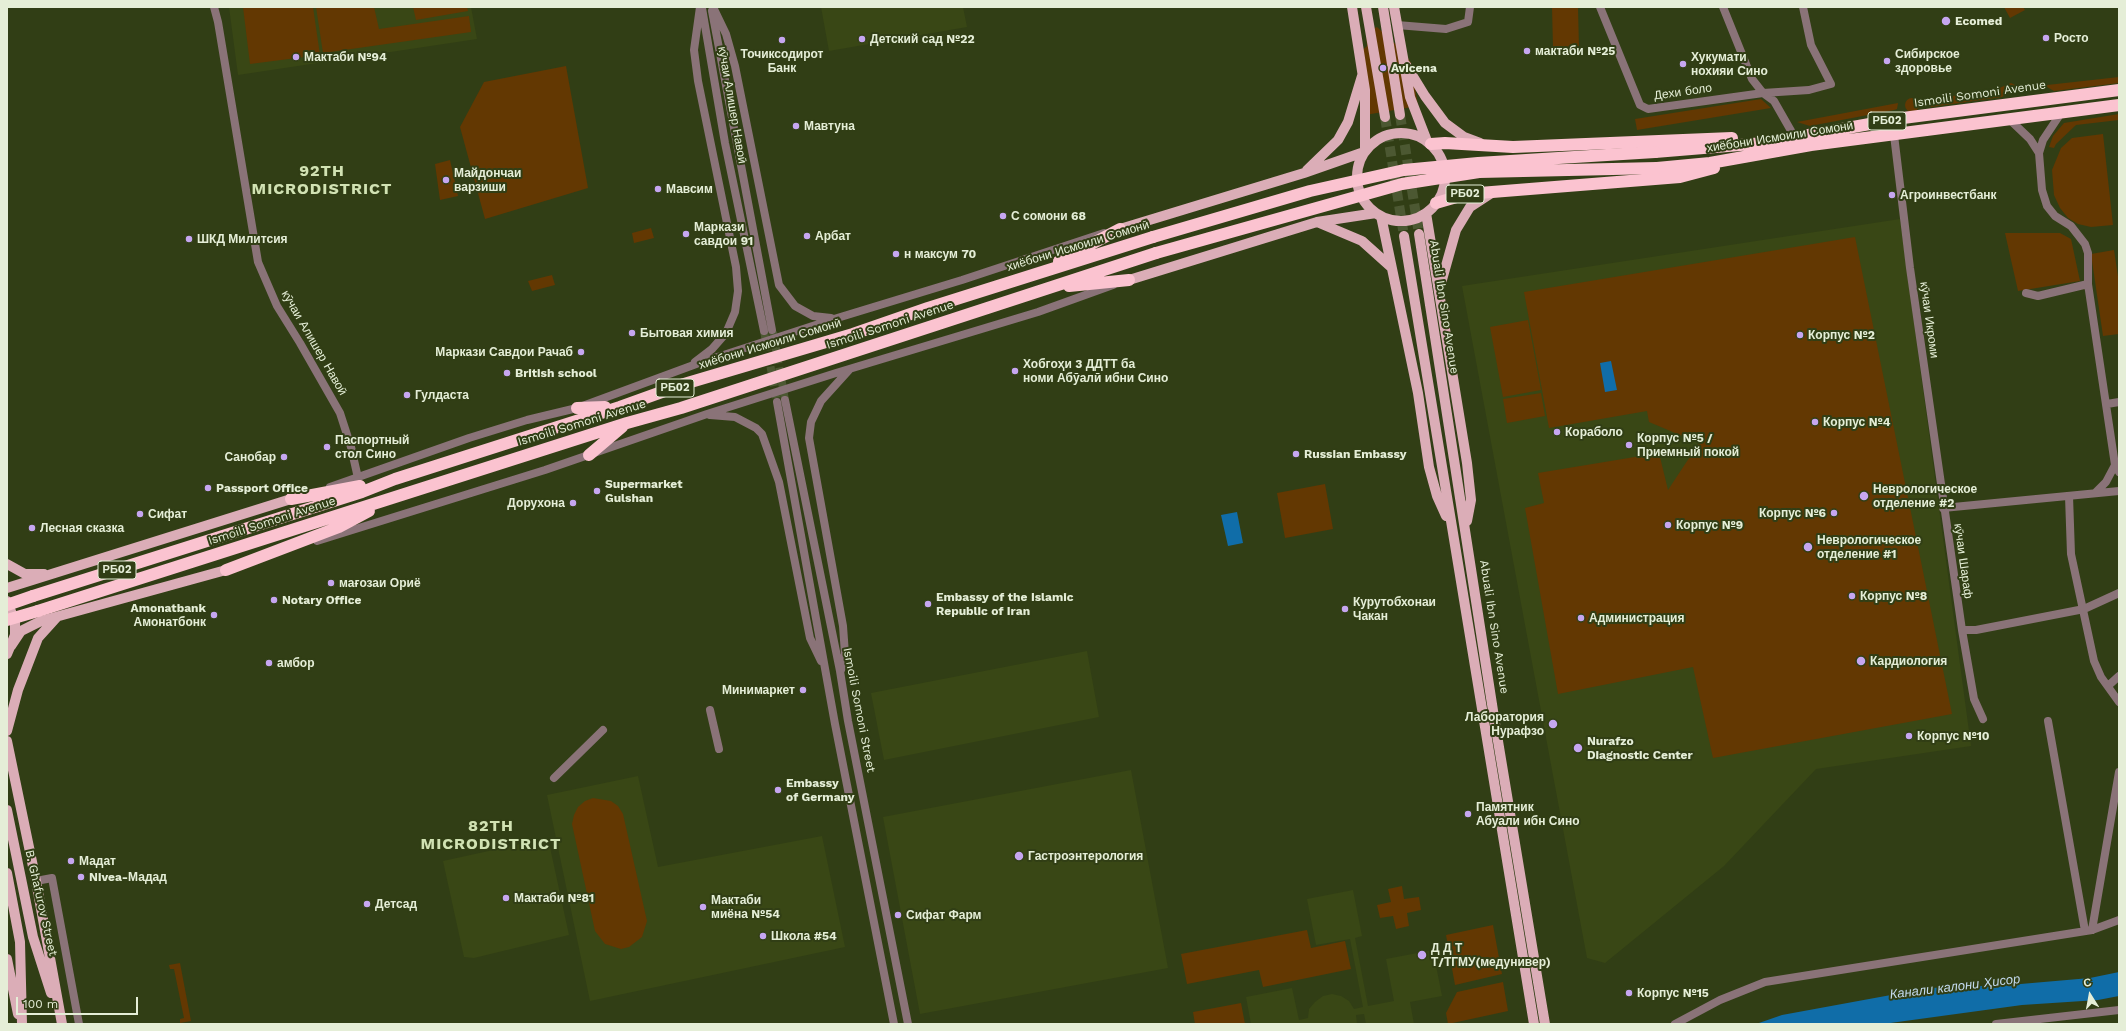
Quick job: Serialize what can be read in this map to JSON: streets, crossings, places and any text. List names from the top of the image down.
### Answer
{
  "streets": {
    "highway": ["Ismoili Somoni Avenue", "РБ02", "хиёбони Исмоили Сомонӣ"],
    "main road": ["Abuali Ibn Sino Avenue", "B. Ghafurov Street"],
    "street": [
      "Дехи боло",
      "кӯчаи Алишер Навоӣ",
      "кӯчаи Икроми",
      "кӯчаи Шараф",
      "Ismoili Somoni Street"
    ]
  },
  "crossings": [
    ["Ismoili Somoni Avenue", "РБ02"],
    ["Ismoili Somoni Avenue", "хиёбони Исмоили Сомонӣ"],
    ["РБ02", "хиёбони Исмоили Сомонӣ"],
    ["хиёбони Исмоили Сомонӣ", "кӯчаи Икроми"],
    ["кӯчаи Икроми", "кӯчаи Шараф"]
  ],
  "districts": ["92TH MICRODISTRICT", "82TH MICRODISTRICT"],
  "water": ["Канали калони Ҳисор"],
  "places": [
    "Ecomed",
    "Росто",
    "Детский сад №22",
    "Точиксодирот Банк",
    "мактаби №25",
    "Мактаби №94",
    "Сибирское здоровье",
    "Хукумати нохияи Сино",
    "Avicena",
    "Мавтуна",
    "Майдончаи варзиши",
    "Мавсим",
    "Агроинвестбанк",
    "С сомони 68",
    "Маркази савдои 91",
    "Арбат",
    "ШКД Милитсия",
    "н максум 70",
    "Бытовая химия",
    "Корпус №2",
    "Маркази Савдои Рачаб",
    "Хобгоҳи 3 ДДТТ ба номи Абӯалӣ ибни Сино",
    "British school",
    "Гулдаста",
    "Корпус №4",
    "Кораболо",
    "Корпус №5 / Приемный покой",
    "Паспортный стол Сино",
    "Russian Embassy",
    "Санобар",
    "Passport Office",
    "Supermarket Gulshan",
    "Неврологическое отделение #2",
    "Дорухона",
    "Корпус №6",
    "Сифат",
    "Корпус №9",
    "Лесная сказка",
    "Неврологическое отделение #1",
    "мағозаи Ориё",
    "Корпус №8",
    "Notary Office",
    "Embassy of the Islamic Republic of Iran",
    "Курутобхонаи Чакан",
    "Amonatbank Амонатбонк",
    "Администрация",
    "Кардиология",
    "амбор",
    "Минимаркет",
    "Лаборатория Нурафзо",
    "Корпус №10",
    "Nurafzo Diagnostic Center",
    "Embassy of Germany",
    "Памятник Абуали ибн Сино",
    "Гастроэнтерология",
    "Мадат",
    "Nivea-Мадад",
    "Мактаби №81",
    "Детсад",
    "Мактаби миёна №54",
    "Сифат Фарм",
    "Школа #54",
    "Д Д Т Т/ТГМУ(медунивер)",
    "Корпус №15"
  ],
  "scale_bar": "100 m",
  "north": "top"
}
